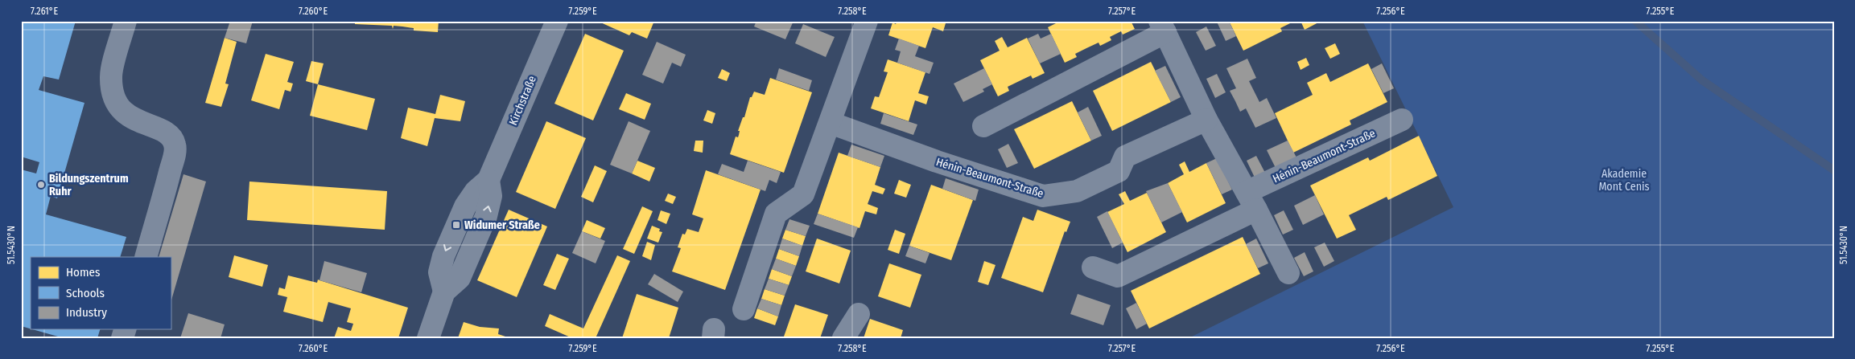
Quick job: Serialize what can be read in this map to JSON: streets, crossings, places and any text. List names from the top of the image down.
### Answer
{
  "streets": {
    "street": ["Kirchstraße", "Hénin-Beaumont-Straße"]
  },
  "parks": ["Akademie Mont Cenis"],
  "places": {
    "other": ["Bildungszentrum Ruhr"],
    "transit": ["Widumer Straße"]
  },
  "legend": ["Homes", "Schools", "Industry"],
  "coordinates": [
    "7.261°E",
    "7.260°E",
    "7.259°E",
    "7.258°E",
    "7.257°E",
    "7.256°E",
    "7.255°E",
    "51.5430°N"
  ]
}
